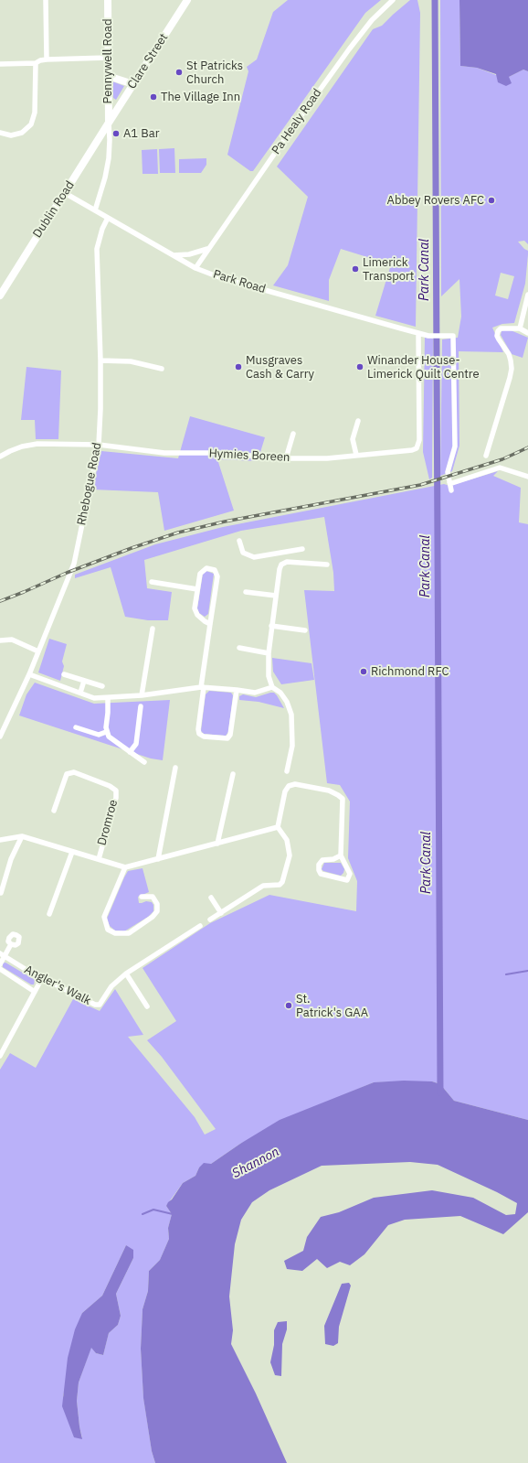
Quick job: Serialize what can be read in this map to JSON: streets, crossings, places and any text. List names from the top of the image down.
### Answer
{
  "streets": {
    "main road": ["Pennywell Road", "Clare Street", "Dublin Road"],
    "street": [
      "Pa Healy Road",
      "Park Road",
      "Hymies Boreen",
      "Rhebogue Road",
      "Dromroe",
      "Angler's Walk"
    ]
  },
  "crossings": [
    ["Pennywell Road", "Clare Street"],
    ["Pennywell Road", "Dublin Road"],
    ["Clare Street", "Dublin Road"],
    ["Pa Healy Road", "Park Road"],
    ["Dublin Road", "Park Road"],
    ["Park Road", "Hymies Boreen"],
    ["Park Road", "Rhebogue Road"],
    ["Hymies Boreen", "Rhebogue Road"]
  ],
  "water": ["Park Canal", "Shannon"],
  "places": [
    "St Patricks Church",
    "The Village Inn",
    "A1 Bar",
    "Abbey Rovers AFC",
    "Limerick Transport",
    "Musgraves Cash & Carry",
    "Winander House- Limerick Quilt Centre",
    "Richmond RFC",
    "St. Patrick's GAA"
  ]
}
